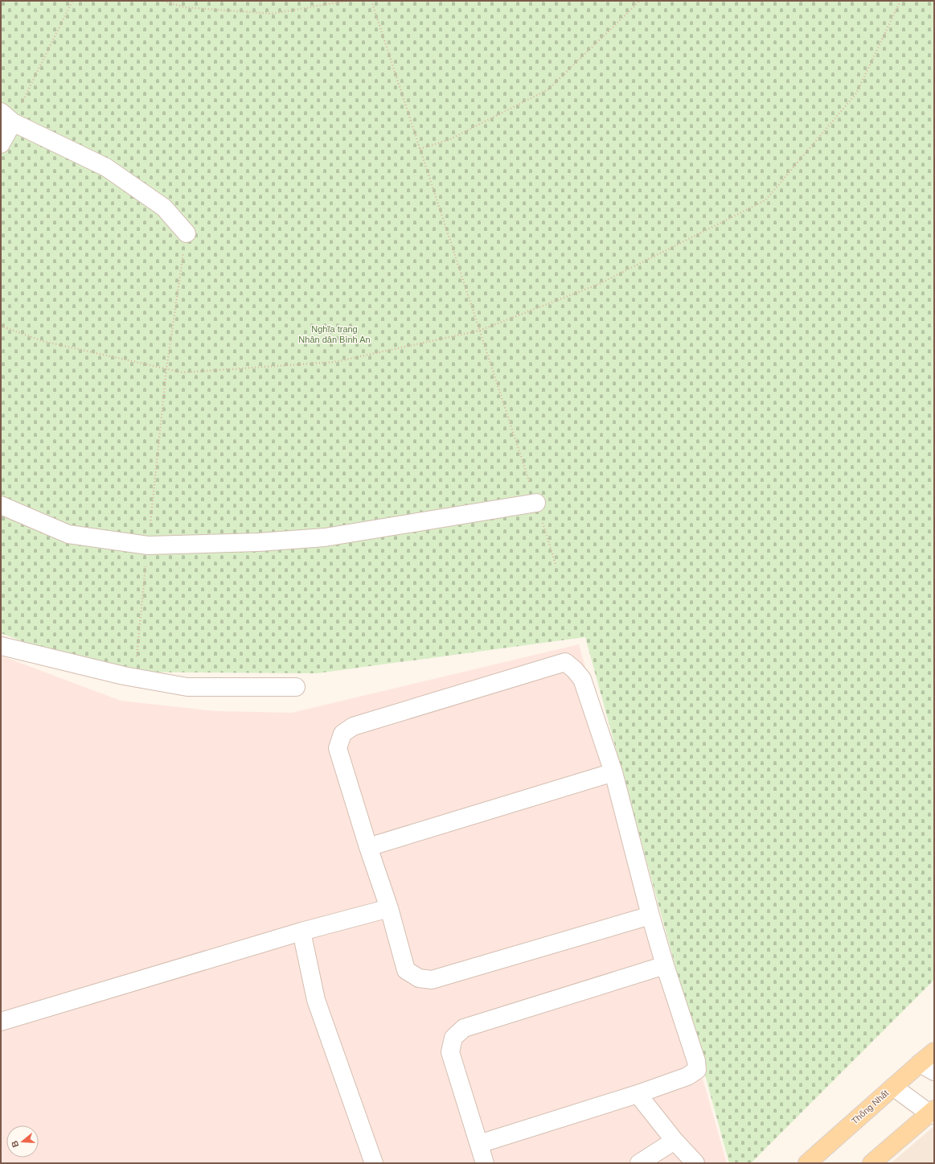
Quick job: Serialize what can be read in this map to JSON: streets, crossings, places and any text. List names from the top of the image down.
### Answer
{
  "streets": {
    "main road": ["Thống Nhất"]
  },
  "parks": ["Nghĩa trang Nhân dân Bình An"],
  "north": "left"
}
